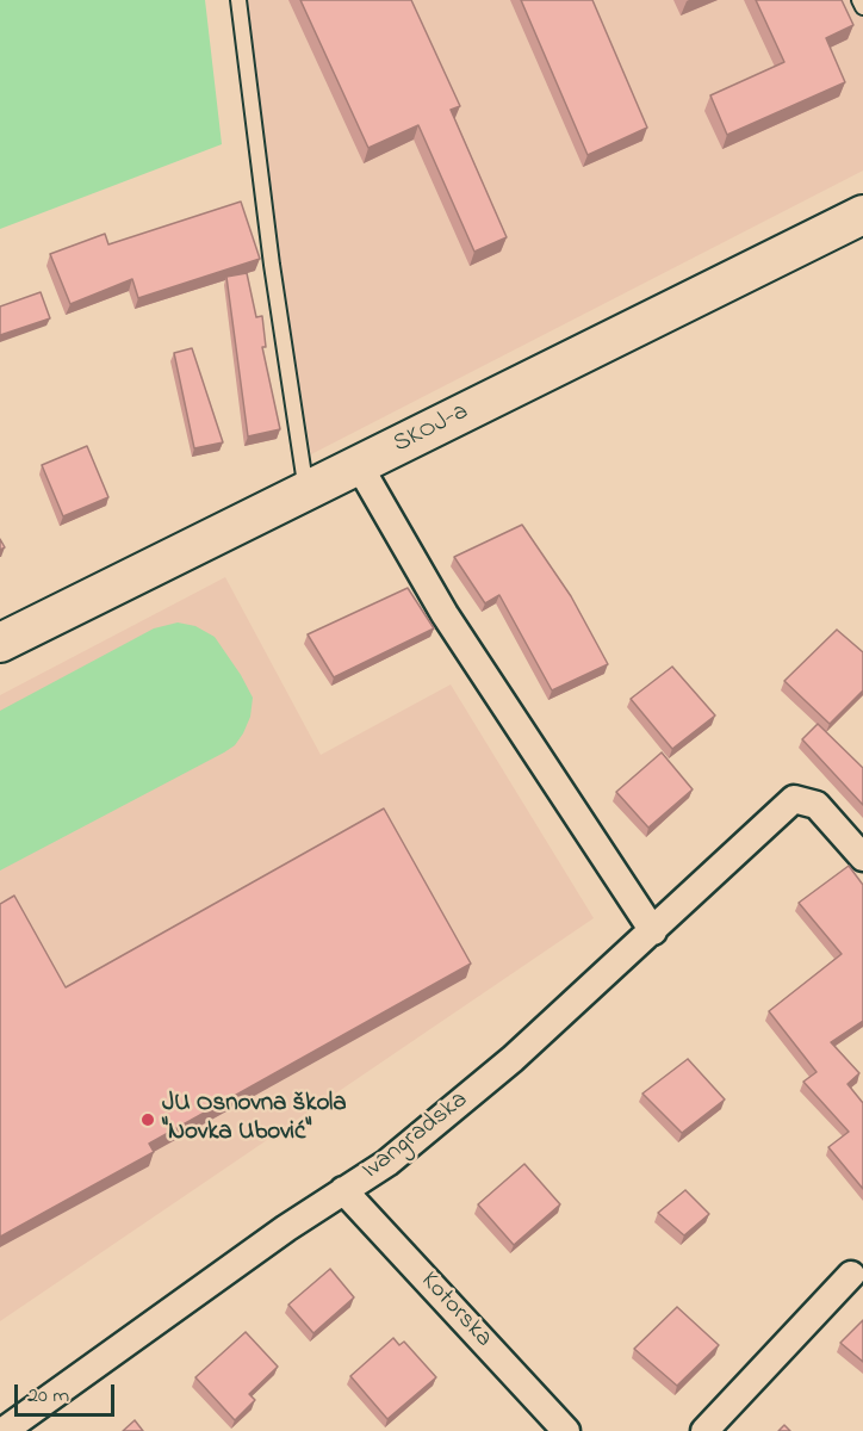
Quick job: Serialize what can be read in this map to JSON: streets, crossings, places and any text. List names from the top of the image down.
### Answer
{
  "streets": {
    "main road": ["SKOJ-a"],
    "street": ["Ivangradska", "Kotorska"]
  },
  "crossings": [
    ["Ivangradska", "Kotorska"]
  ],
  "places": ["JU Osnovna škola \"Novka Ubović\""],
  "scale_bar": "20 m"
}
